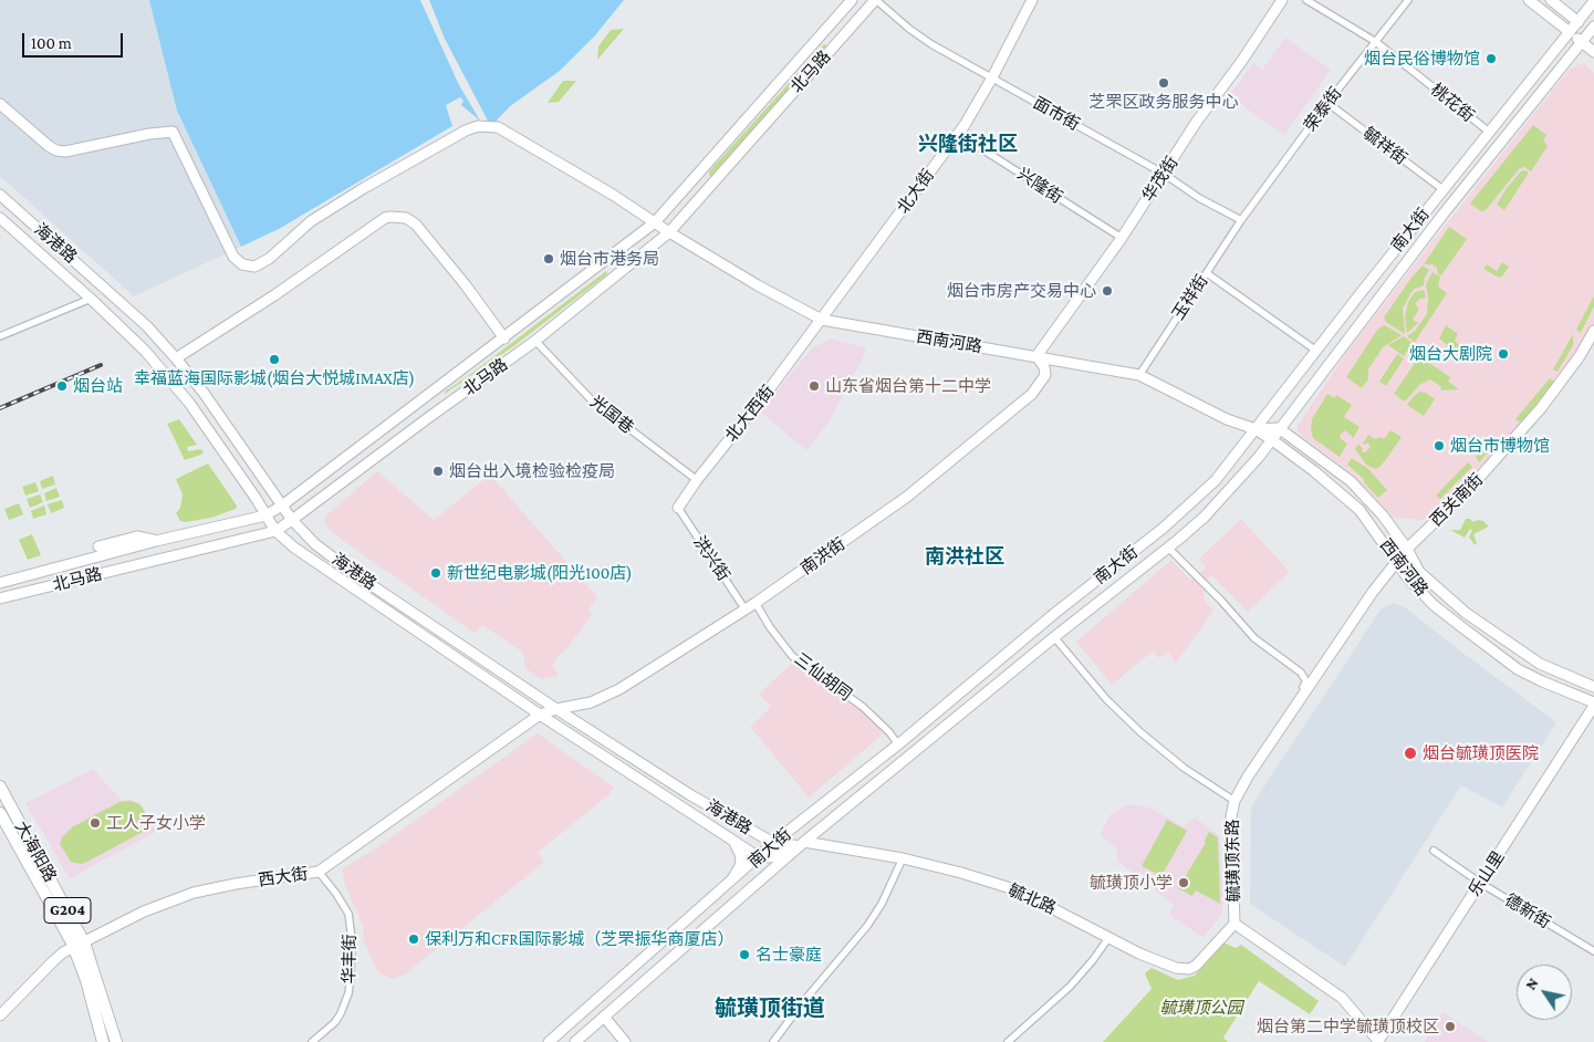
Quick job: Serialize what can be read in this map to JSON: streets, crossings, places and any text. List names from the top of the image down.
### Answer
{
  "streets": {
    "highway": ["大海阳路", "G204"],
    "main road": [
      "北马路",
      "华茂街",
      "北大街",
      "南大街",
      "海港路",
      "西南河路",
      "北大西街",
      "西关南街",
      "南洪街",
      "毓璜顶东路",
      "乐山里",
      "西大街",
      "毓北路"
    ],
    "street": [
      "桃花街",
      "荣泰街",
      "面市街",
      "毓祥街",
      "兴隆街",
      "玉祥街",
      "光国巷",
      "洪兴街",
      "三仙胡同",
      "德新街",
      "华丰街"
    ]
  },
  "crossings": [
    ["北马路", "面市街"],
    ["北马路", "海港路"],
    ["北马路", "西南河路"],
    ["北马路", "光国巷"],
    ["桃花街", "荣泰街"],
    ["桃花街", "南大街"],
    ["荣泰街", "面市街"],
    ["荣泰街", "毓祥街"],
    ["荣泰街", "玉祥街"],
    ["面市街", "华茂街"],
    ["面市街", "北大街"],
    ["面市街", "玉祥街"],
    ["毓祥街", "南大街"],
    ["华茂街", "兴隆街"],
    ["华茂街", "西南河路"],
    ["华茂街", "南洪街"],
    ["兴隆街", "北大街"],
    ["北大街", "西南河路"],
    ["北大街", "北大西街"],
    ["南大街", "海港路"],
    ["南大街", "西南河路"],
    ["南大街", "三仙胡同"],
    ["南大街", "毓北路"],
    ["海港路", "南洪街"],
    ["海港路", "西大街"],
    ["海港路", "毓北路"],
    ["玉祥街", "西南河路"],
    ["西南河路", "北大西街"],
    ["西南河路", "西关南街"],
    ["西南河路", "南洪街"],
    ["西南河路", "毓璜顶东路"],
    ["西南河路", "乐山里"],
    ["北大西街", "光国巷"],
    ["北大西街", "洪兴街"],
    ["西关南街", "毓璜顶东路"],
    ["南洪街", "洪兴街"],
    ["南洪街", "三仙胡同"],
    ["南洪街", "西大街"],
    ["大海阳路", "西大街"],
    ["毓璜顶东路", "乐山里"],
    ["毓璜顶东路", "毓北路"],
    ["乐山里", "德新街"],
    ["西大街", "华丰街"]
  ],
  "districts": ["兴隆街社区", "南洪社区", "毓璜顶街道"],
  "parks": ["毓璜顶公园"],
  "places": [
    "烟台民俗博物馆",
    "芝罘区政务服务中心",
    "烟台市港务局",
    "烟台市房产交易中心",
    "烟台大剧院",
    "幸福蓝海国际影城(烟台大悦城IMAX店)",
    "烟台站",
    "山东省烟台第十二中学",
    "烟台市博物馆",
    "烟台出入境检验检疫局",
    "新世纪电影城(阳光100店)",
    "烟台毓璜顶医院",
    "工人子女小学",
    "毓璜顶小学",
    "保利万和CFR国际影城（芝罘振华商厦店）",
    "名士豪庭",
    "烟台第二中学毓璜顶校区"
  ],
  "scale_bar": "100 m",
  "north": "top left"
}
